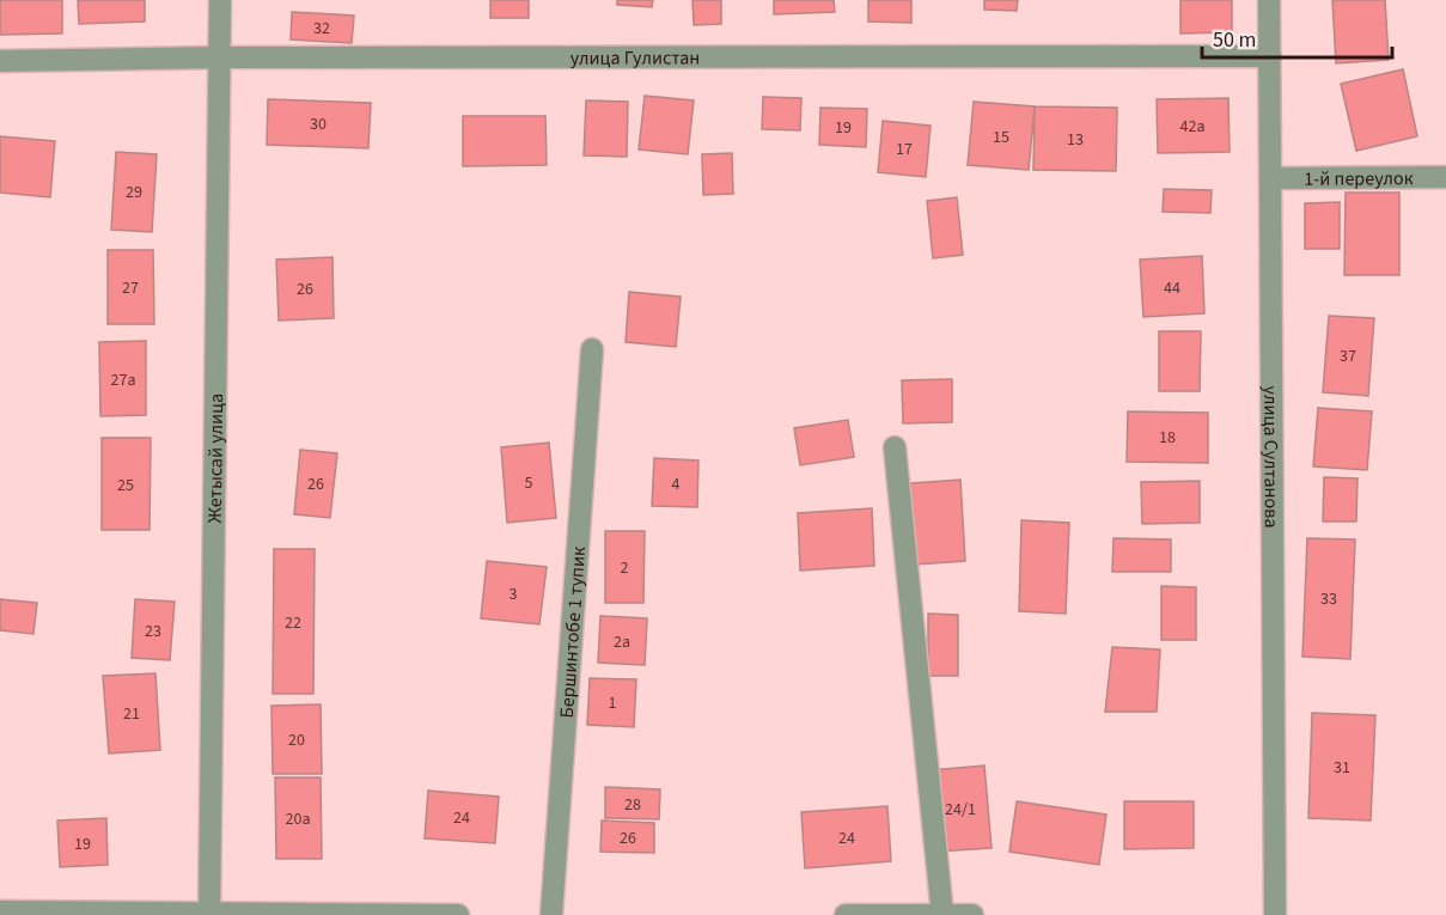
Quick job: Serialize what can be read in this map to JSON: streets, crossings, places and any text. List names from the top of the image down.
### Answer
{
  "streets": {
    "street": [
      "улица Гулистан",
      "1-й переулок",
      "улица Султанова",
      "Жетысай улица",
      "Бершинтобе 1 тупик"
    ]
  },
  "crossings": [
    ["улица Гулистан", "улица Султанова"],
    ["улица Гулистан", "Жетысай улица"],
    ["1-й переулок", "улица Султанова"]
  ],
  "house_numbers": [
    "32",
    "30",
    "42а",
    "19",
    "15",
    "13",
    "17",
    "29",
    "27",
    "44",
    "26",
    "37",
    "27а",
    "18",
    "5",
    "26",
    "4",
    "25",
    "2",
    "3",
    "33",
    "22",
    "23",
    "2а",
    "1",
    "21",
    "20",
    "31",
    "28",
    "24/1",
    "24",
    "20а",
    "26",
    "24",
    "19"
  ],
  "scale_bar": "50 m"
}
